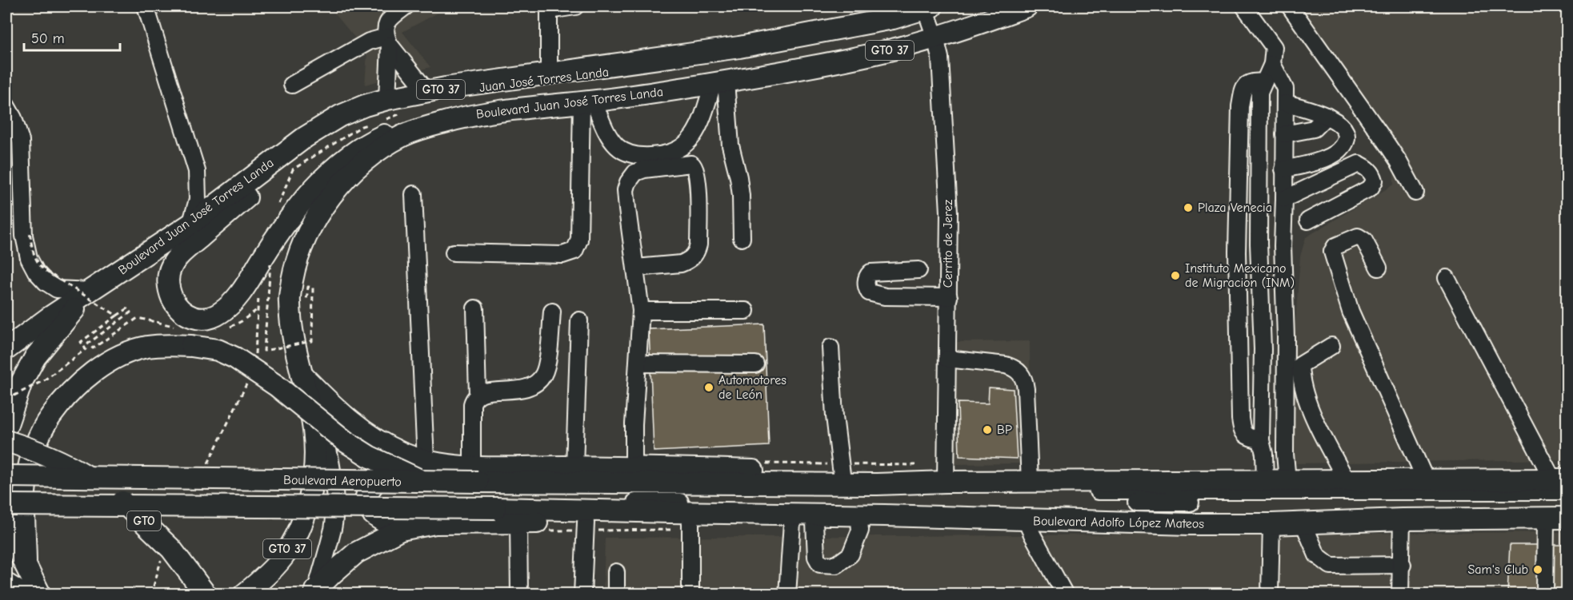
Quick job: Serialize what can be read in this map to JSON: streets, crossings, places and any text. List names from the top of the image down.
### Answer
{
  "streets": {
    "main road": [
      "GTO 37",
      "Boulevard Juan José Torres Landa",
      "Boulevard Aeropuerto",
      "GTO",
      "Boulevard Adolfo López Mateos"
    ],
    "street": ["Cerrito de Jerez"]
  },
  "crossings": [
    ["Boulevard Juan José Torres Landa", "Cerrito de Jerez"],
    ["Boulevard Aeropuerto", "Boulevard Adolfo López Mateos"]
  ],
  "places": [
    "Plaza Venecia",
    "Instituto Mexicano de Migracion (INM)",
    "Automotores de León",
    "BP",
    "Sam's Club"
  ],
  "scale_bar": "50 m"
}
